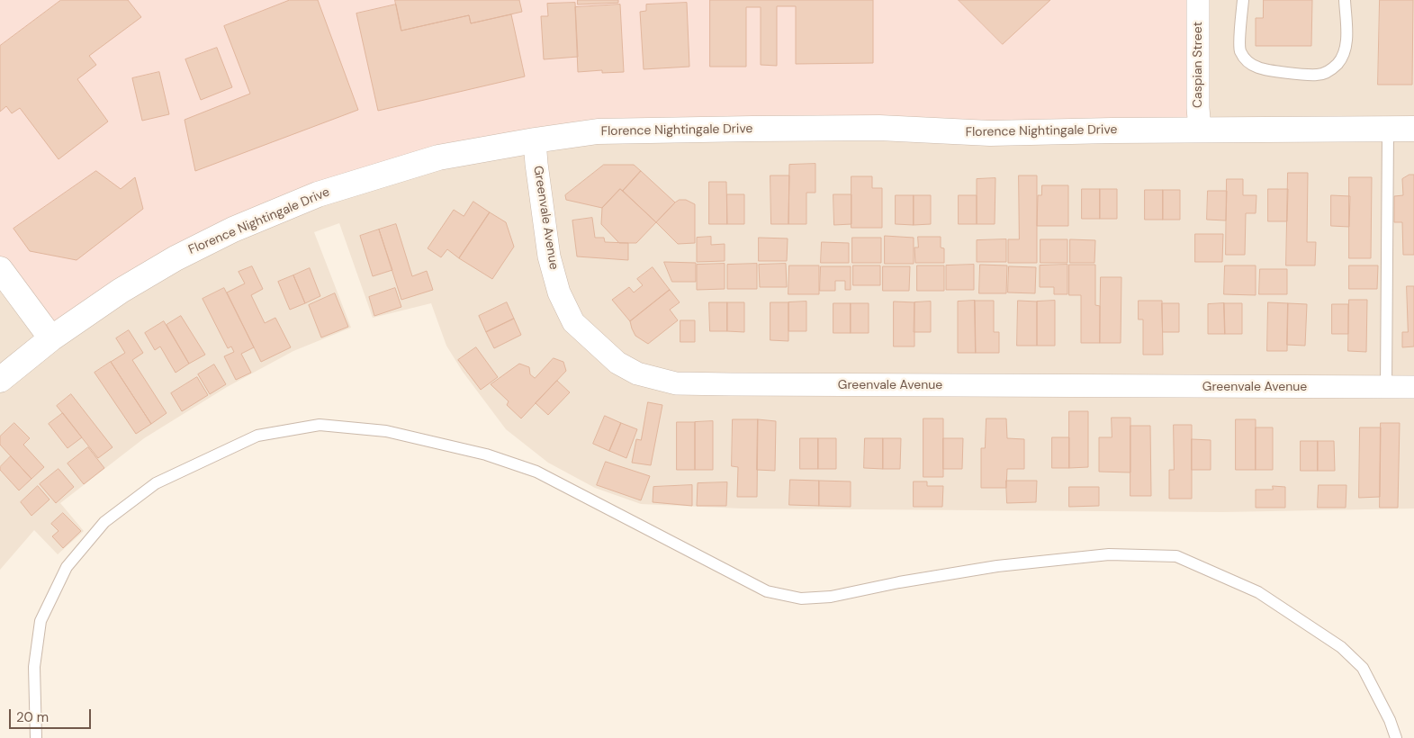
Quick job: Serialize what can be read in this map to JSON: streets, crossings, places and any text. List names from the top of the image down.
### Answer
{
  "streets": {
    "street": ["Caspian Street", "Florence Nightingale Drive", "Greenvale Avenue"]
  },
  "crossings": [
    ["Caspian Street", "Florence Nightingale Drive"],
    ["Florence Nightingale Drive", "Greenvale Avenue"]
  ],
  "scale_bar": "20 m"
}
